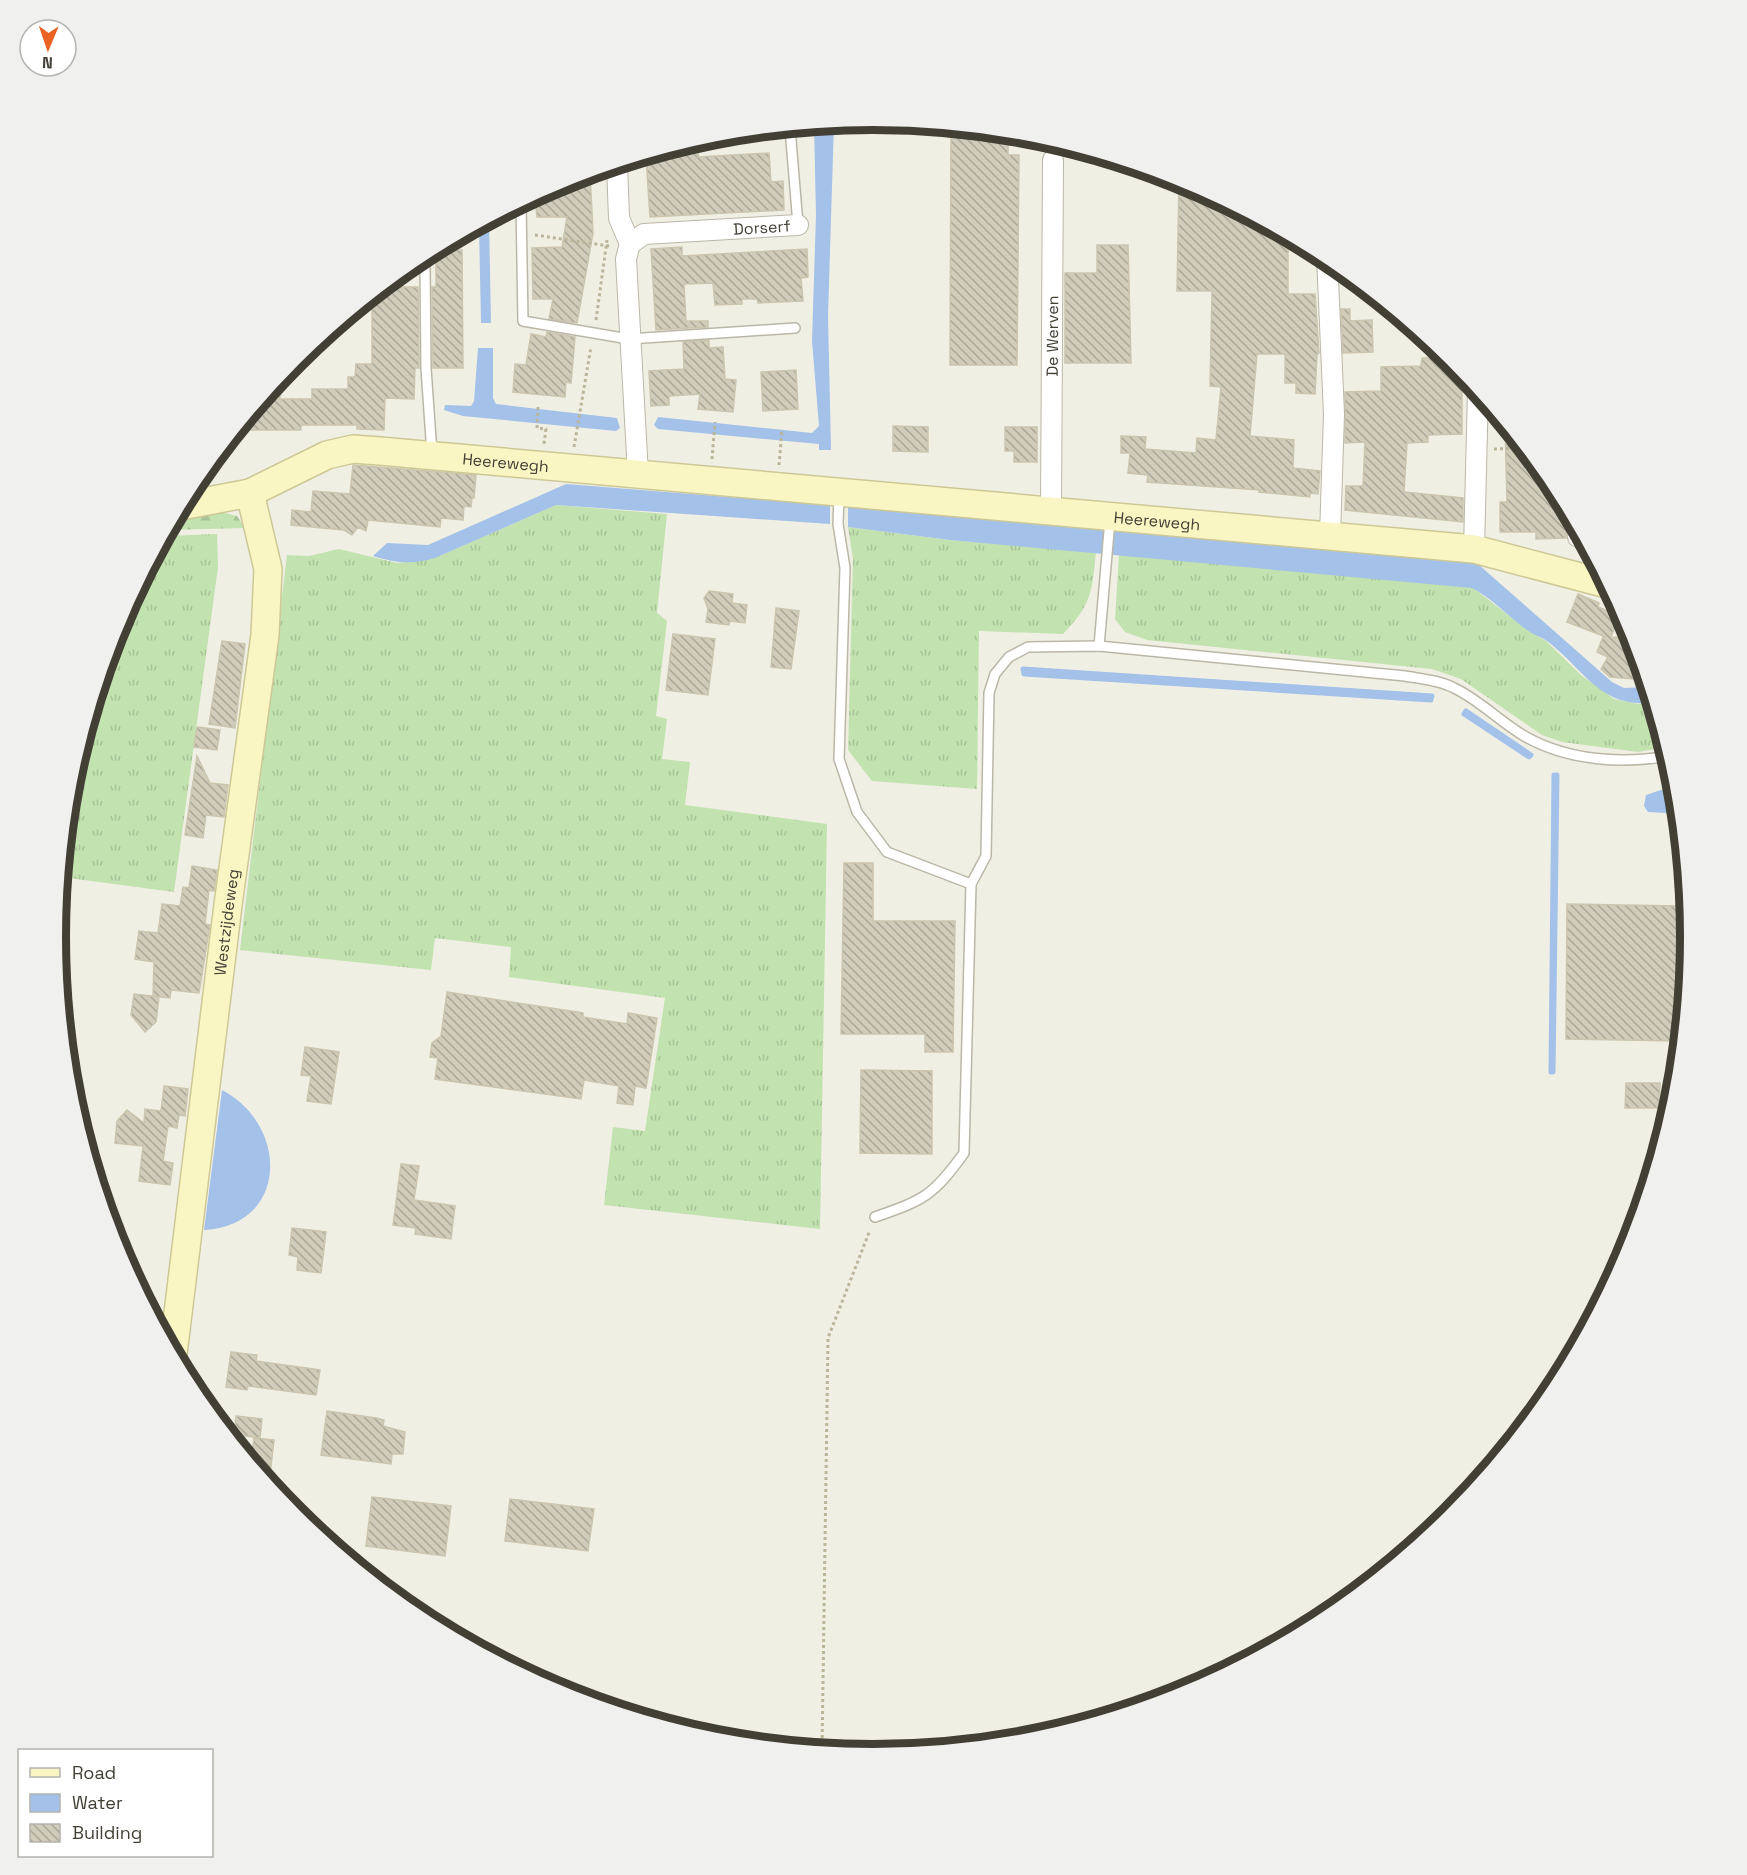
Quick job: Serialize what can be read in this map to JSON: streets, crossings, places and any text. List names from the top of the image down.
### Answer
{
  "streets": {
    "street": [
      "Dorserf",
      "De Werven",
      "Heerewegh",
      "Westzijdeweg"
    ]
  },
  "crossings": [
    ["De Werven", "Heerewegh"],
    ["Heerewegh", "Westzijdeweg"]
  ],
  "legend": ["Road", "Water", "Building"],
  "north": "bottom"
}
